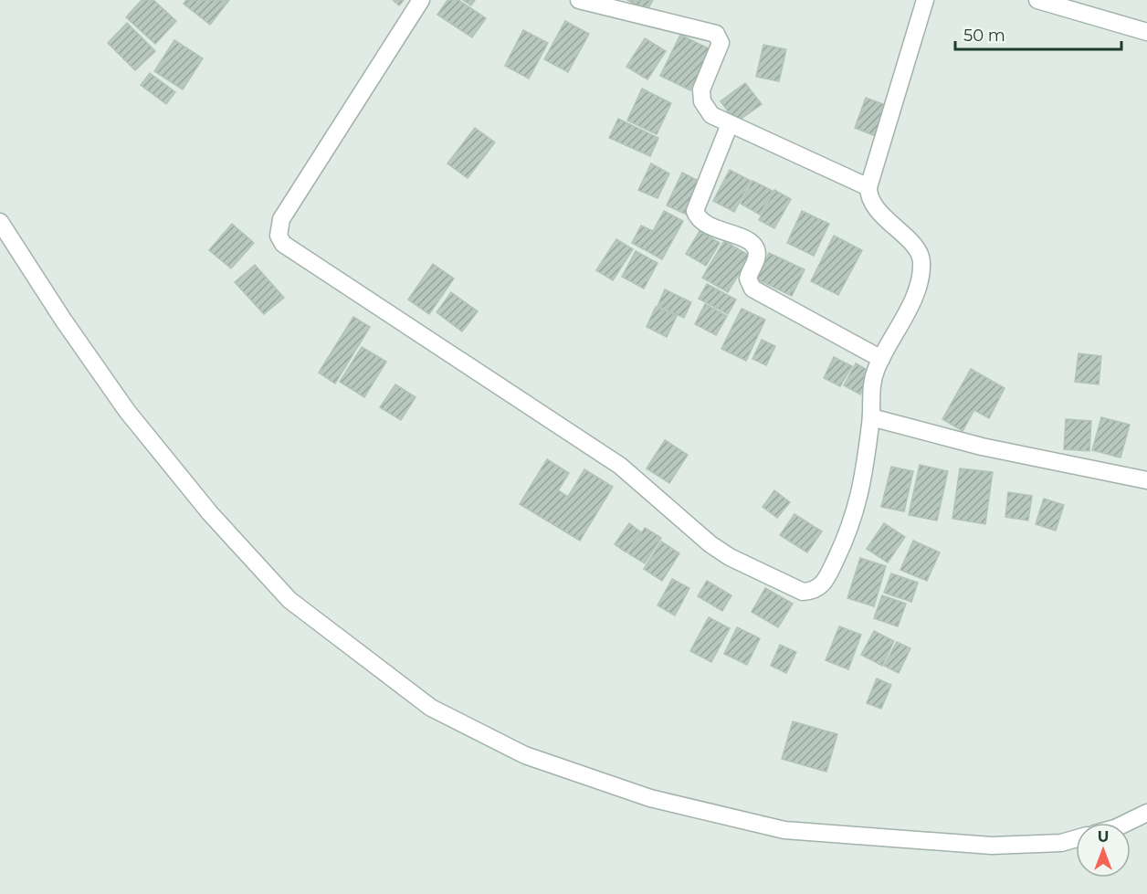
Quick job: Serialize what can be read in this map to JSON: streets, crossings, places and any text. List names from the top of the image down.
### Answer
{
  "scale_bar": "50 m",
  "north": "top"
}
